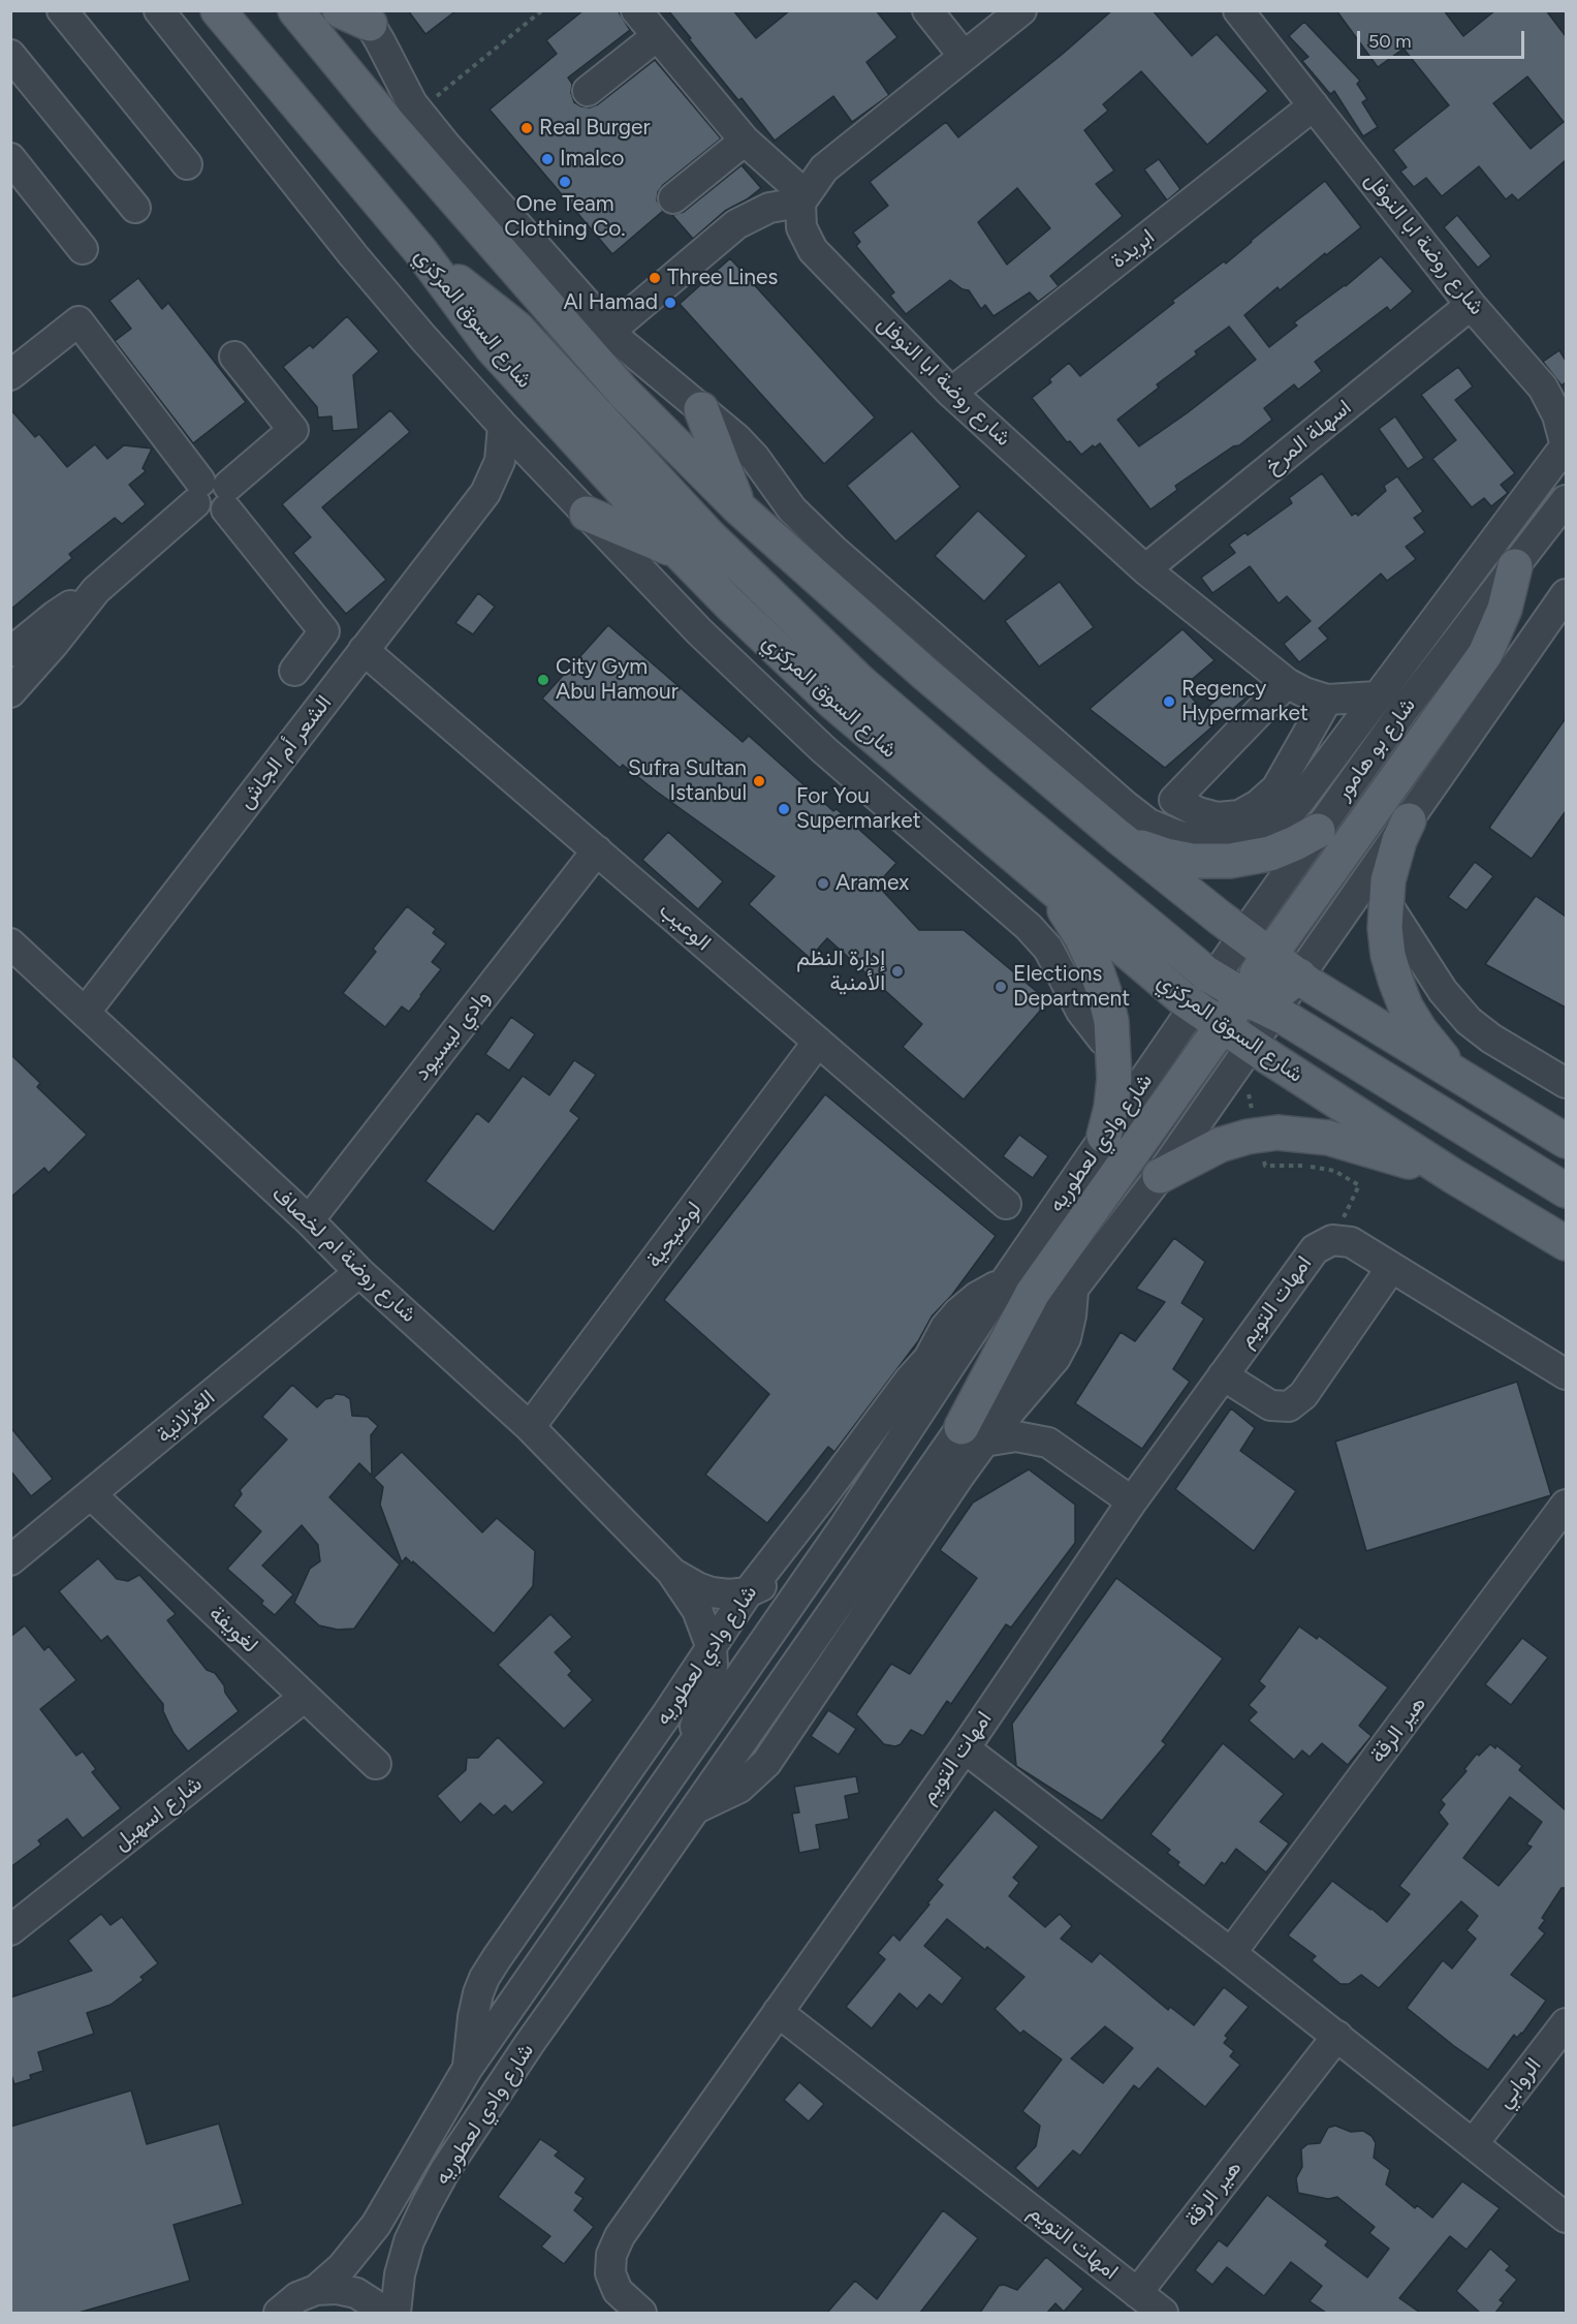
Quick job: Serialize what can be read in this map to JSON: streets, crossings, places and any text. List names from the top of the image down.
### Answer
{
  "streets": {
    "main road": ["شارع السوق المركزي"],
    "street": [
      "شارع روضة ابا النوفل",
      "ابريدة",
      "اسهلة المرخ",
      "شارع بو هامور",
      "الشعر أم الجاش",
      "الوعيب",
      "وادي ليسيود",
      "شارع وادي لعطوريه",
      "لوضيحية",
      "شارع روضة ام لخصاف",
      "امهات التويم",
      "الغزلانية",
      "لغويفة",
      "هير الرقة",
      "شارع اسهيل",
      "الروابي"
    ]
  },
  "crossings": [
    ["شارع روضة ابا النوفل", "ابريدة"],
    ["شارع روضة ابا النوفل", "اسهلة المرخ"],
    ["شارع روضة ابا النوفل", "شارع بو هامور"],
    ["شارع السوق المركزي", "الشعر أم الجاش"],
    ["شارع السوق المركزي", "شارع وادي لعطوريه"],
    ["الشعر أم الجاش", "الوعيب"],
    ["الشعر أم الجاش", "شارع روضة ام لخصاف"],
    ["الوعيب", "وادي ليسيود"],
    ["الوعيب", "لوضيحية"],
    ["وادي ليسيود", "شارع روضة ام لخصاف"],
    ["شارع وادي لعطوريه", "شارع روضة ام لخصاف"],
    ["لوضيحية", "شارع روضة ام لخصاف"],
    ["شارع روضة ام لخصاف", "الغزلانية"],
    ["امهات التويم", "هير الرقة"],
    ["الغزلانية", "لغويفة"],
    ["لغويفة", "شارع اسهيل"]
  ],
  "places": [
    "Real Burger",
    "Imalco",
    "One Team Clothing Co.",
    "Three Lines",
    "Al Hamad",
    "City Gym Abu Hamour",
    "Regency Hypermarket",
    "Sufra Sultan Istanbul",
    "For You Supermarket",
    "Aramex",
    "إدارة النظم الأمنية",
    "Elections Department"
  ],
  "scale_bar": "50 m"
}
